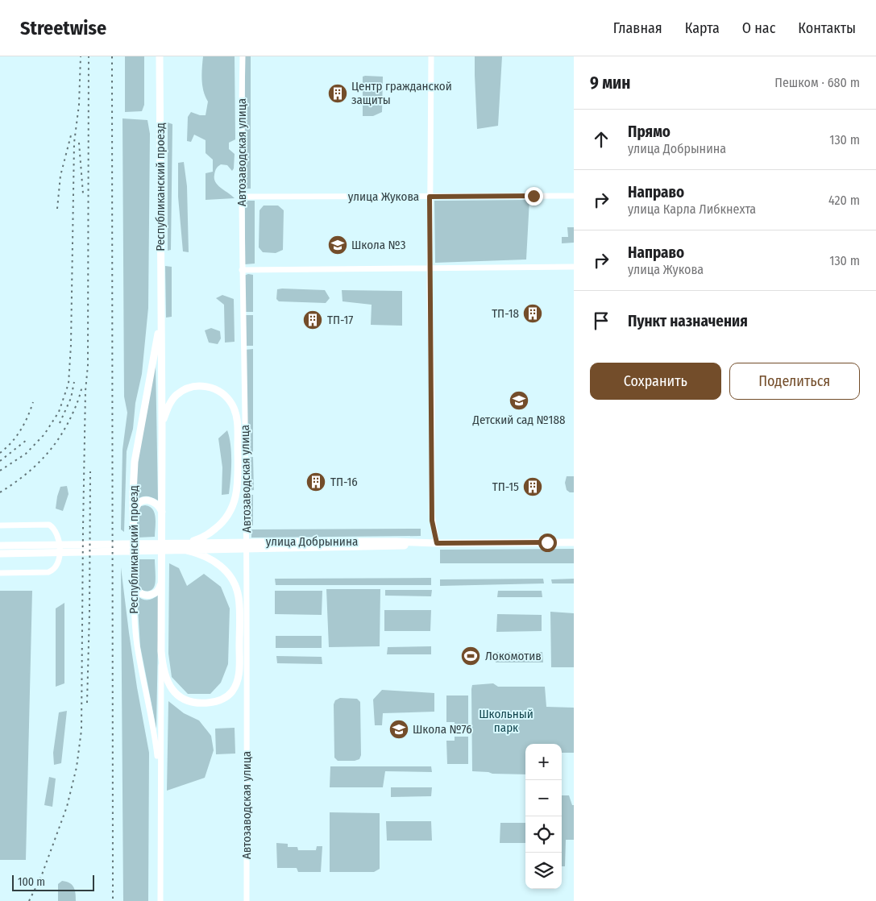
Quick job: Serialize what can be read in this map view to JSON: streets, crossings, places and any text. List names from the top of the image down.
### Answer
{
  "streets": {
    "main road": ["Республиканский проезд", "улица Добрынина"],
    "street": ["Автозаводская улица", "улица Жукова"]
  },
  "crossings": [
    ["Автозаводская улица", "улица Жукова"]
  ],
  "parks": ["Школьный парк"],
  "places": {
    "building": [
      "Центр гражданской защиты",
      "ТП-18",
      "ТП-17",
      "ТП-16",
      "ТП-15"
    ],
    "school or university": ["Школа №3", "Детский сад №188", "Школа №76"],
    "sports": ["Локомотив"]
  },
  "scale_bar": "100 m",
  "page": {
    "header": "Streetwise",
    "nav": [
      "Главная",
      "Карта",
      "О нас",
      "Контакты"
    ],
    "heading": ["9 мин", "Пешком · 680 m"],
    "list": [
      ["Прямо", "улица Добрынина", "130 m"],
      ["Направо", "улица Карла Либкнехта", "420 m"],
      ["Направо", "улица Жукова", "130 m"],
      "Пункт назначения"
    ],
    "buttons": ["Сохранить", "Поделиться"],
    "map_buttons": ["+", "−"],
    "scale": "100 m"
  }
}
